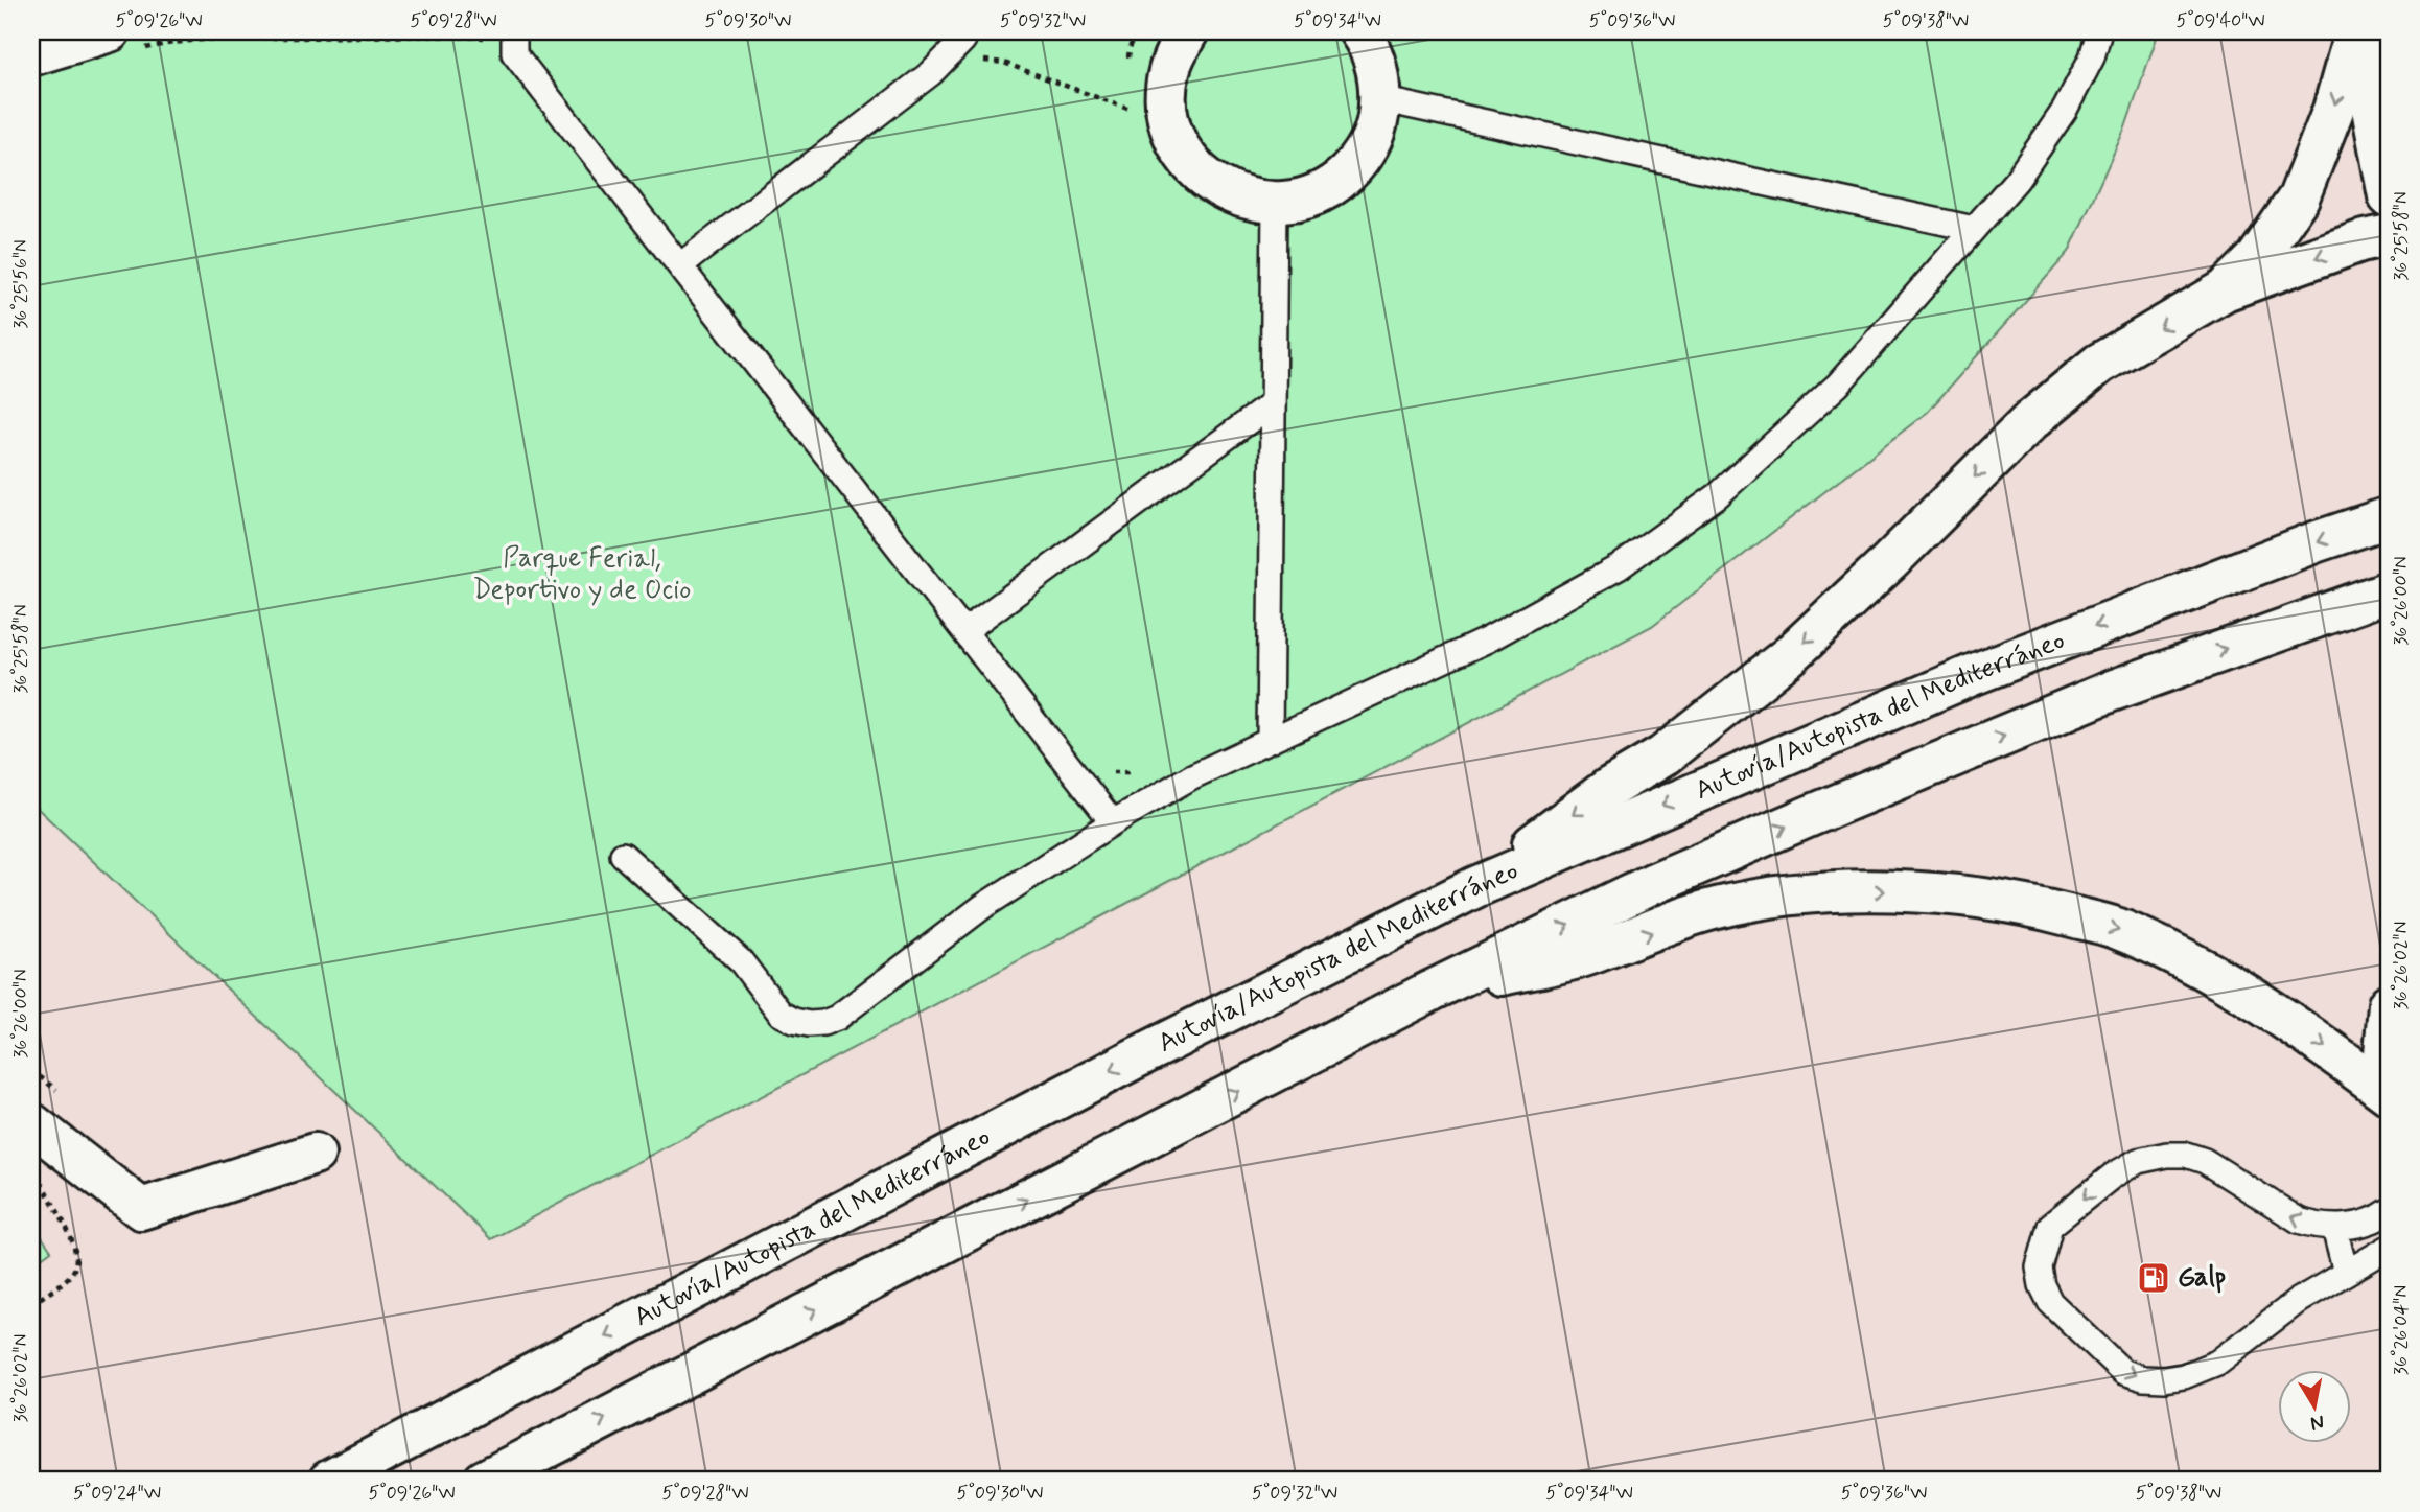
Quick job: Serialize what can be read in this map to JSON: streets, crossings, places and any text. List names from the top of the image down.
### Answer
{
  "streets": {
    "main road": ["Autovía/Autopista del Mediterráneo"]
  },
  "parks": ["Parque Ferial, Deportivo y de Ocio"],
  "places": {
    "fuel station": ["Galp"]
  },
  "north": "bottom",
  "coordinates": [
    "5°09'26\"W",
    "5°09'28\"W",
    "5°09'30\"W",
    "5°09'32\"W",
    "5°09'34\"W",
    "5°09'36\"W",
    "5°09'38\"W",
    "5°09'40\"W",
    "36°25'58\"N",
    "36°25'56\"N",
    "36°26'00\"N",
    "36°26'02\"N",
    "36°26'04\"N",
    "5°09'24\"W"
  ]
}
